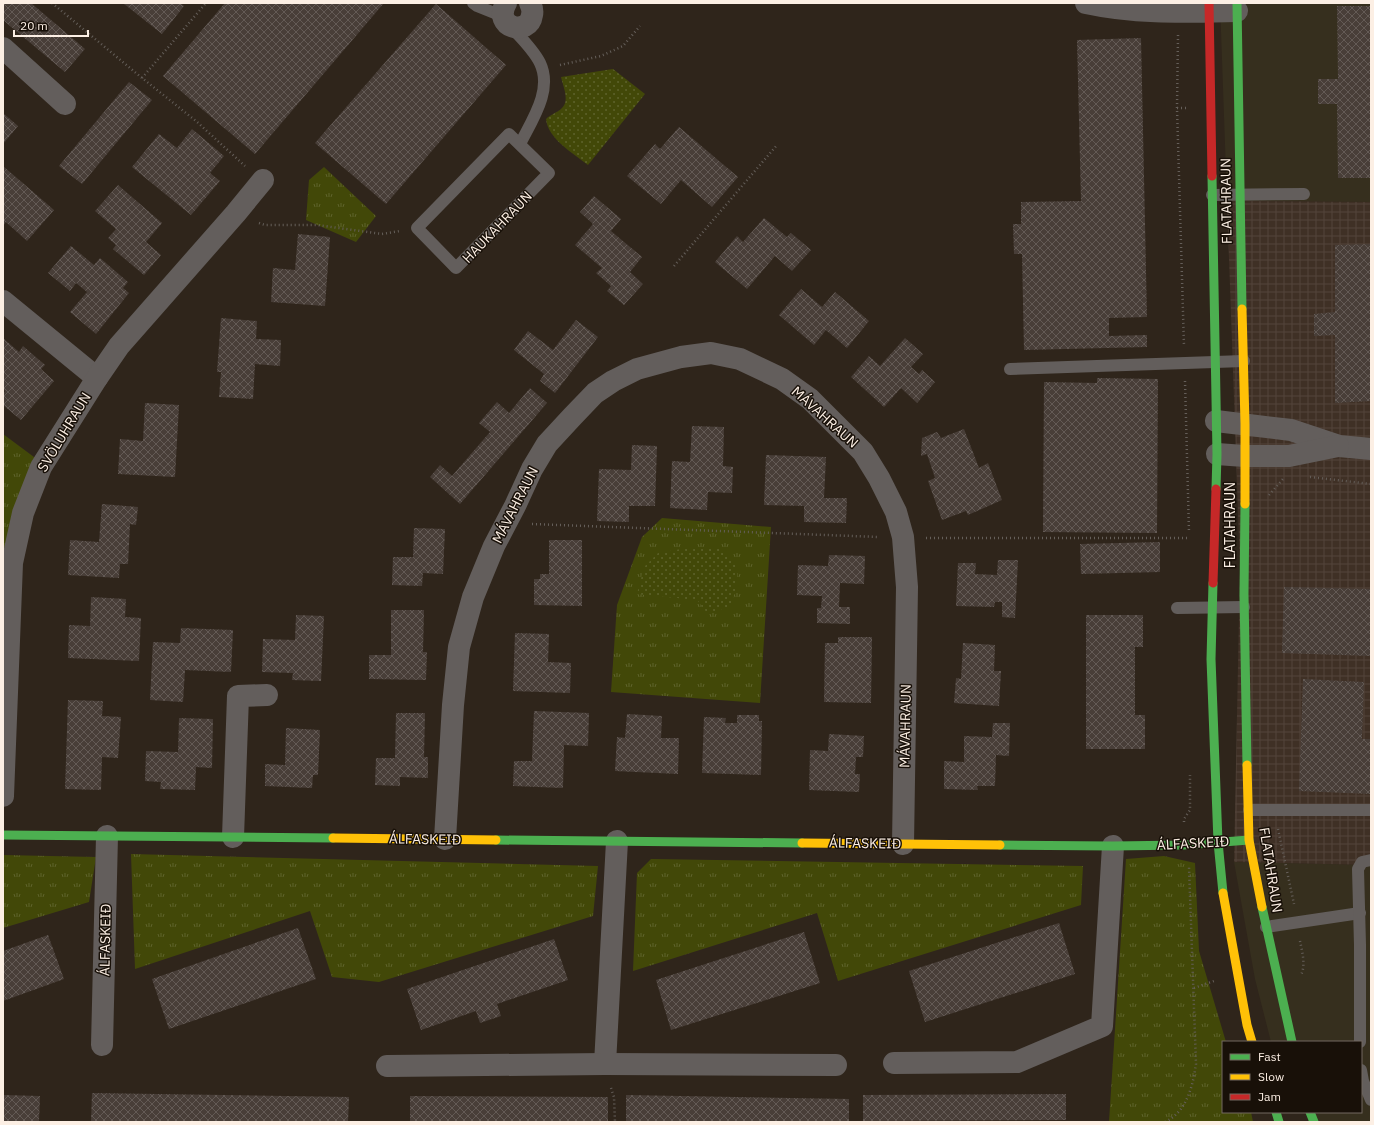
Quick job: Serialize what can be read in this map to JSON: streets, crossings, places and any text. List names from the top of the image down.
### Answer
{
  "streets": {
    "street": [
      "FLATAHRAUN",
      "MÁVAHRAUN",
      "SVÖLUHRAUN",
      "ÁLFASKEIÐ"
    ],
    "lane": ["HAUKAHRAUN"]
  },
  "crossings": [
    ["FLATAHRAUN", "ÁLFASKEIÐ"],
    ["MÁVAHRAUN", "ÁLFASKEIÐ"]
  ],
  "legend": ["Fast", "Slow", "Jam"],
  "scale_bar": "20 m"
}
